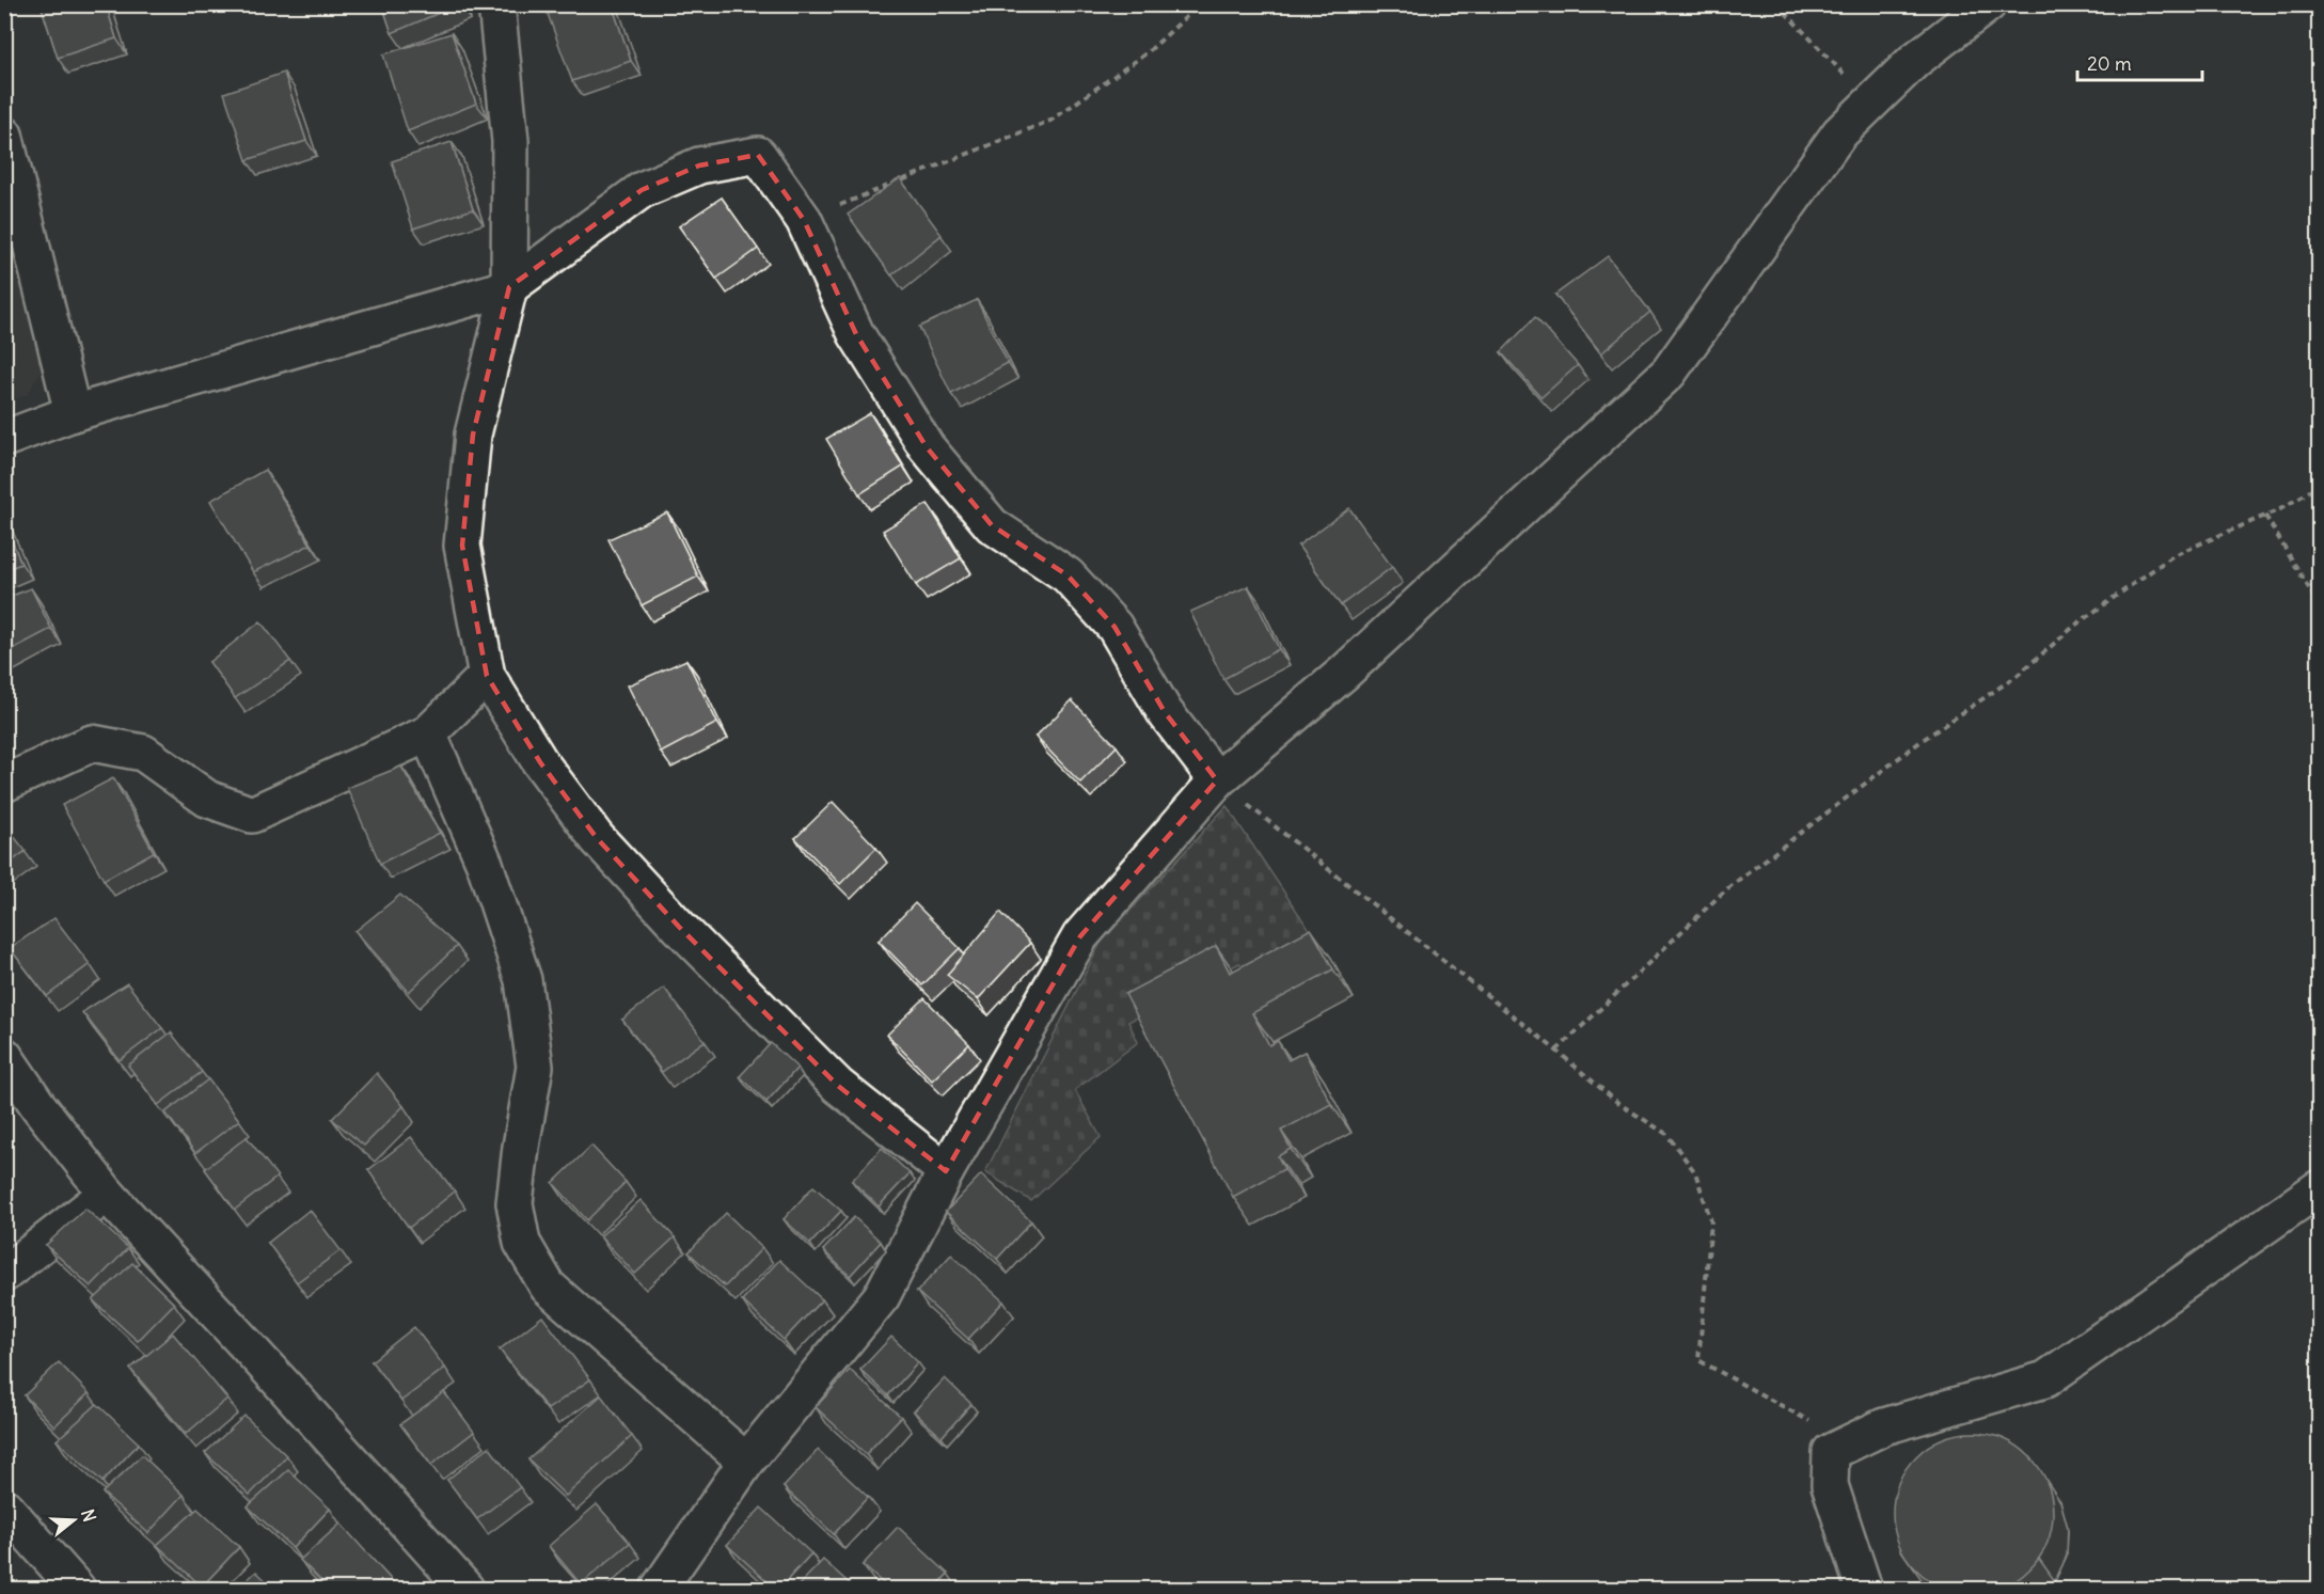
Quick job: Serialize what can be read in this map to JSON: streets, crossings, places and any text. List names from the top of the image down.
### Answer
{
  "scale_bar": "20 m",
  "north": "right"
}
